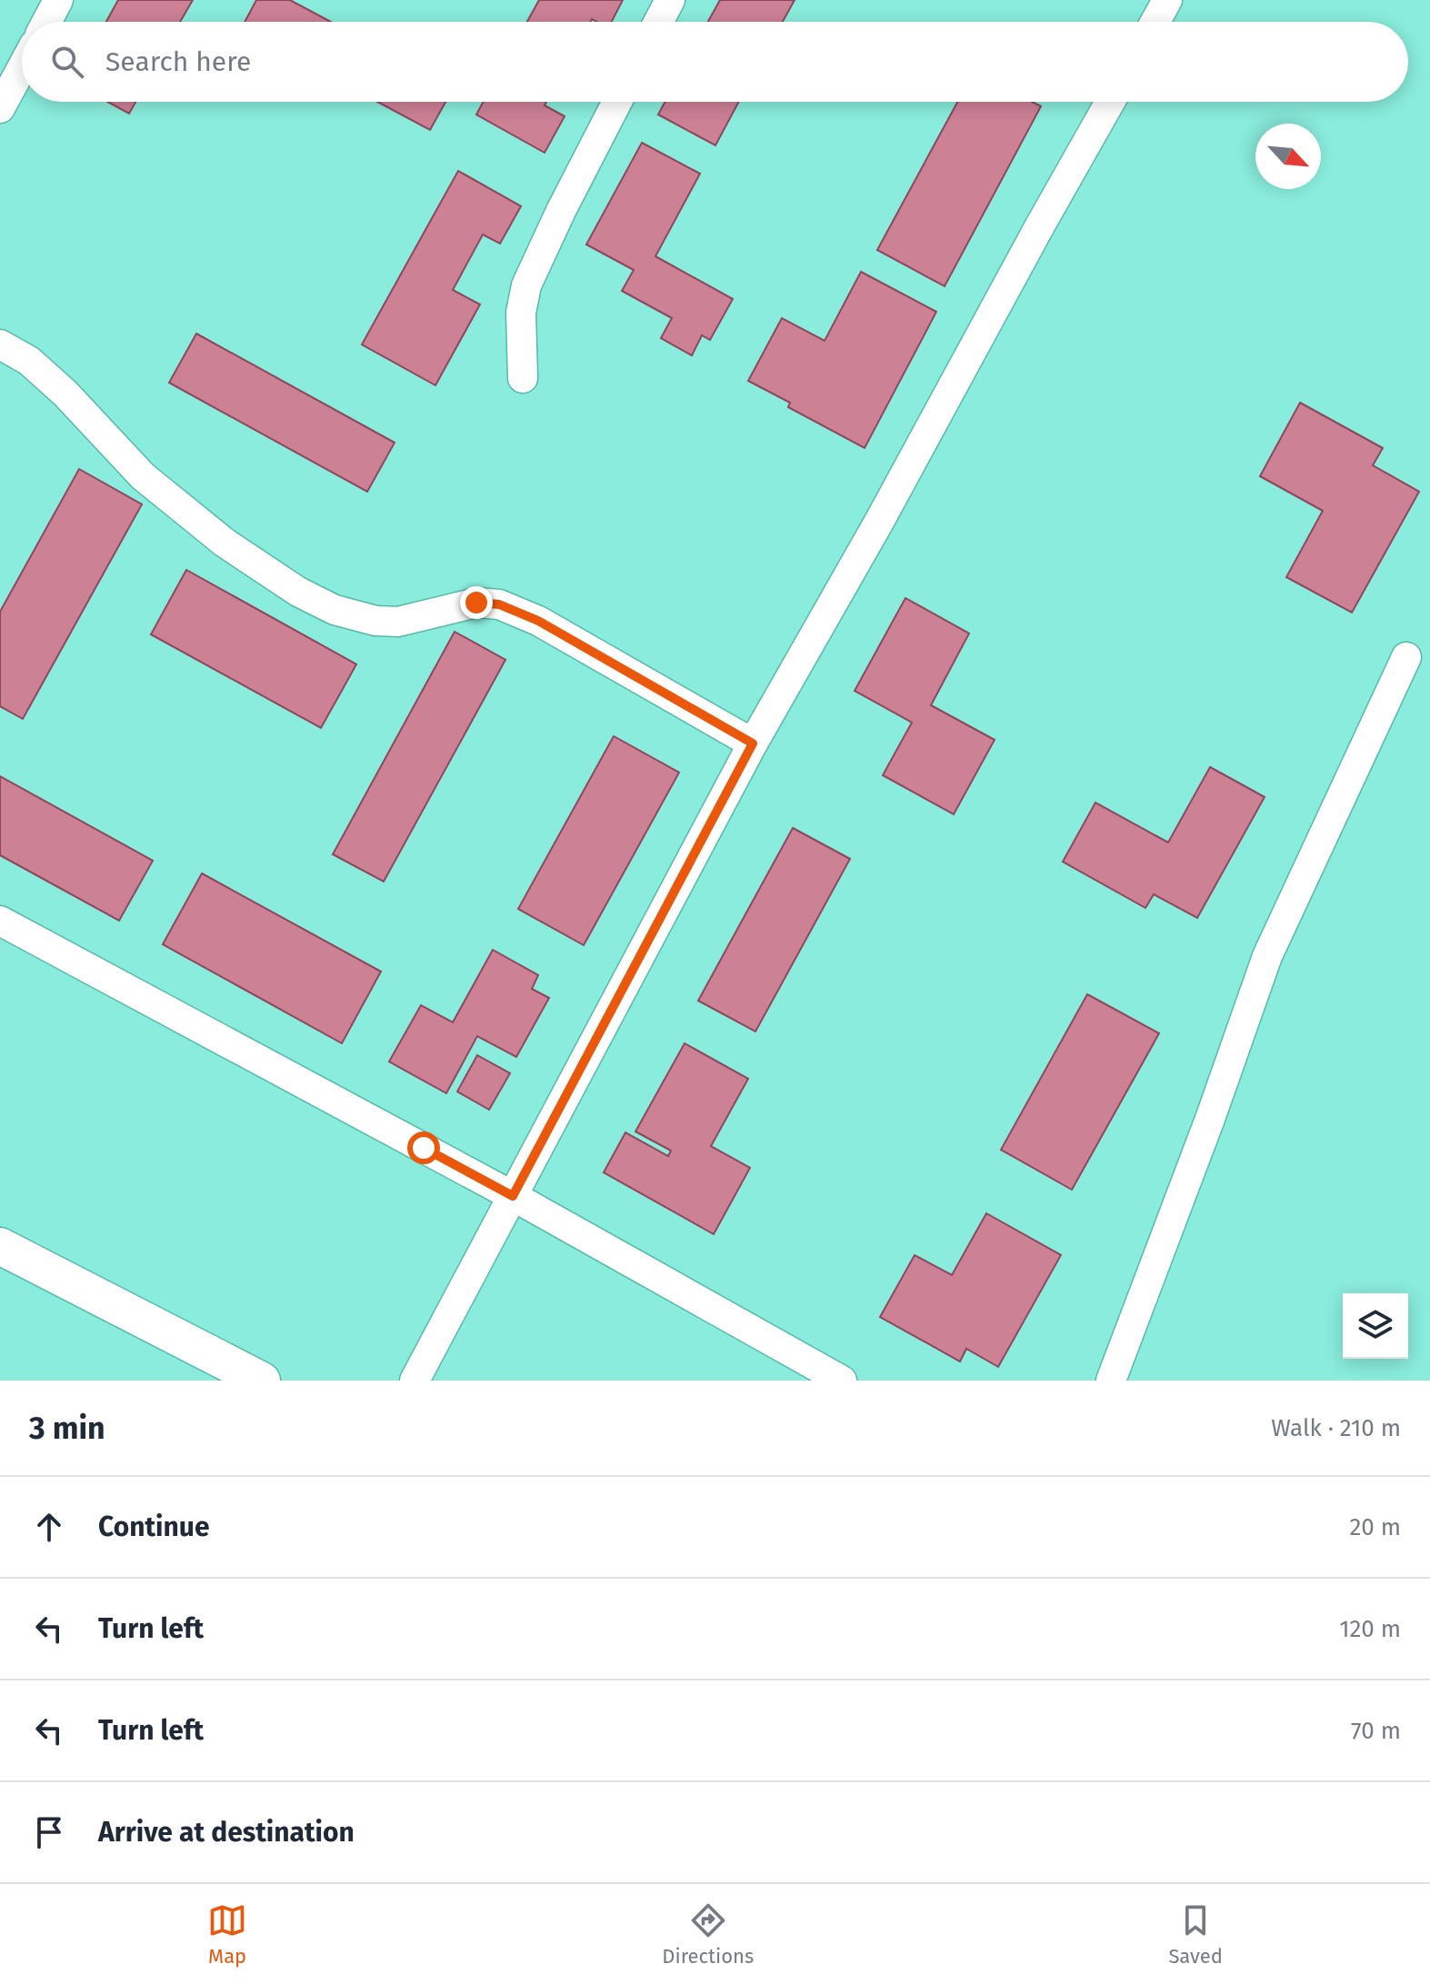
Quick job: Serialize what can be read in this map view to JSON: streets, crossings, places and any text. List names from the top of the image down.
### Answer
{
  "north": "bottom right",
  "page": {
    "search": "Search here",
    "heading": ["3 min", "Walk · 210 m"],
    "list": [
      ["Continue", "20 m"],
      ["Turn left", "120 m"],
      ["Turn left", "70 m"],
      "Arrive at destination"
    ],
    "nav": ["Map", "Directions", "Saved"]
  }
}
